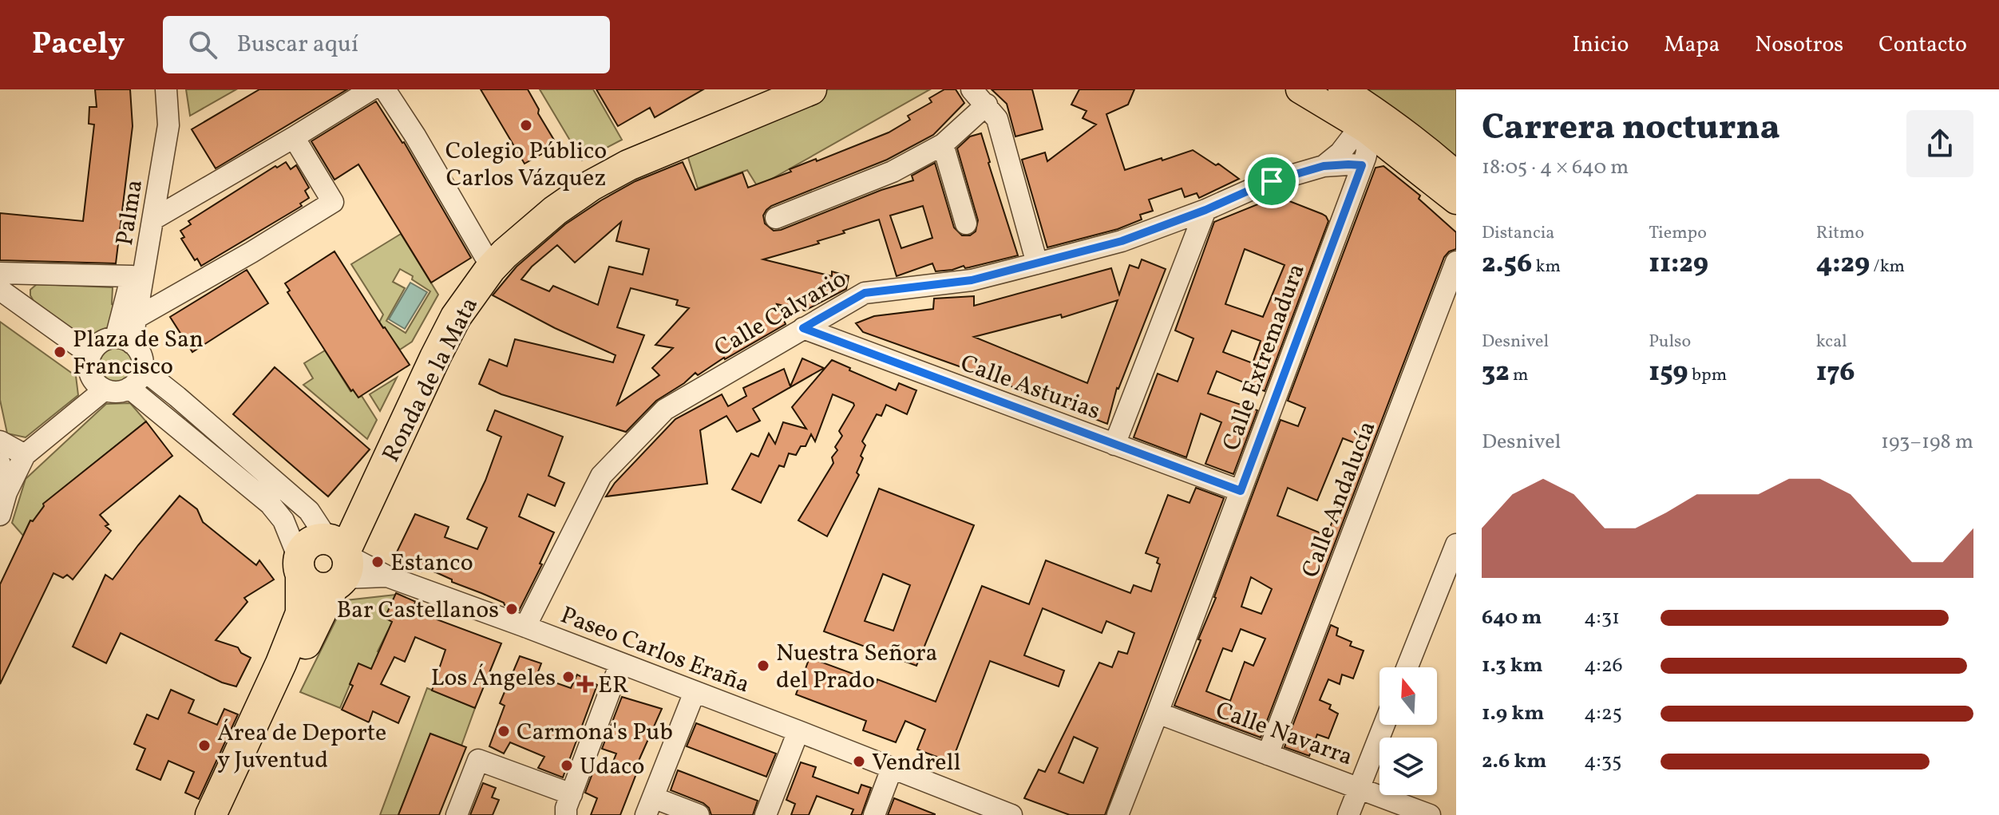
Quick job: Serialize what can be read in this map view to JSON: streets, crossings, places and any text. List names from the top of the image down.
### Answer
{
  "streets": {
    "highway": ["Ronda de la Mata"],
    "street": [
      "Palma",
      "Calle Calvario",
      "Calle Extremadura",
      "Calle Asturias",
      "Calle Andalucía",
      "Paseo Carlos Eraña",
      "Calle Navarra"
    ]
  },
  "crossings": [
    ["Calle Calvario", "Calle Extremadura"],
    ["Calle Calvario", "Calle Asturias"],
    ["Calle Calvario", "Paseo Carlos Eraña"],
    ["Calle Extremadura", "Calle Asturias"],
    ["Calle Extremadura", "Calle Navarra"],
    ["Ronda de la Mata", "Paseo Carlos Eraña"],
    ["Calle Andalucía", "Calle Navarra"]
  ],
  "places": {
    "other": [
      "Colegio Público Carlos Vázquez",
      "Plaza de San Francisco",
      "Estanco",
      "Bar Castellanos",
      "Nuestra Señora del Prado",
      "Los Ángeles",
      "Carmona's Pub",
      "Área de Deporte y Juventud",
      "Vendrell",
      "Udaco"
    ],
    "health": ["ER"]
  },
  "north": "top",
  "page": {
    "header": "Pacely",
    "search": "Buscar aquí",
    "nav": [
      "Inicio",
      "Mapa",
      "Nosotros",
      "Contacto"
    ],
    "heading": ["Carrera nocturna", "18:05 · 4 × 640 m"],
    "stats": [
      ["Distancia", "2.56 km"],
      ["Tiempo", "11:29"],
      ["Ritmo", "4:29 /km"],
      ["Desnivel", "32 m"],
      ["Pulso", "159 bpm"],
      ["kcal", "176"]
    ],
    "chart": ["Desnivel", "193–198 m"],
    "list": [
      {
        "name": "640 m",
        "note": "4:31"
      },
      {
        "name": "1.3 km",
        "note": "4:26"
      },
      {
        "name": "1.9 km",
        "note": "4:25"
      },
      {
        "name": "2.6 km",
        "note": "4:35"
      }
    ]
  }
}
